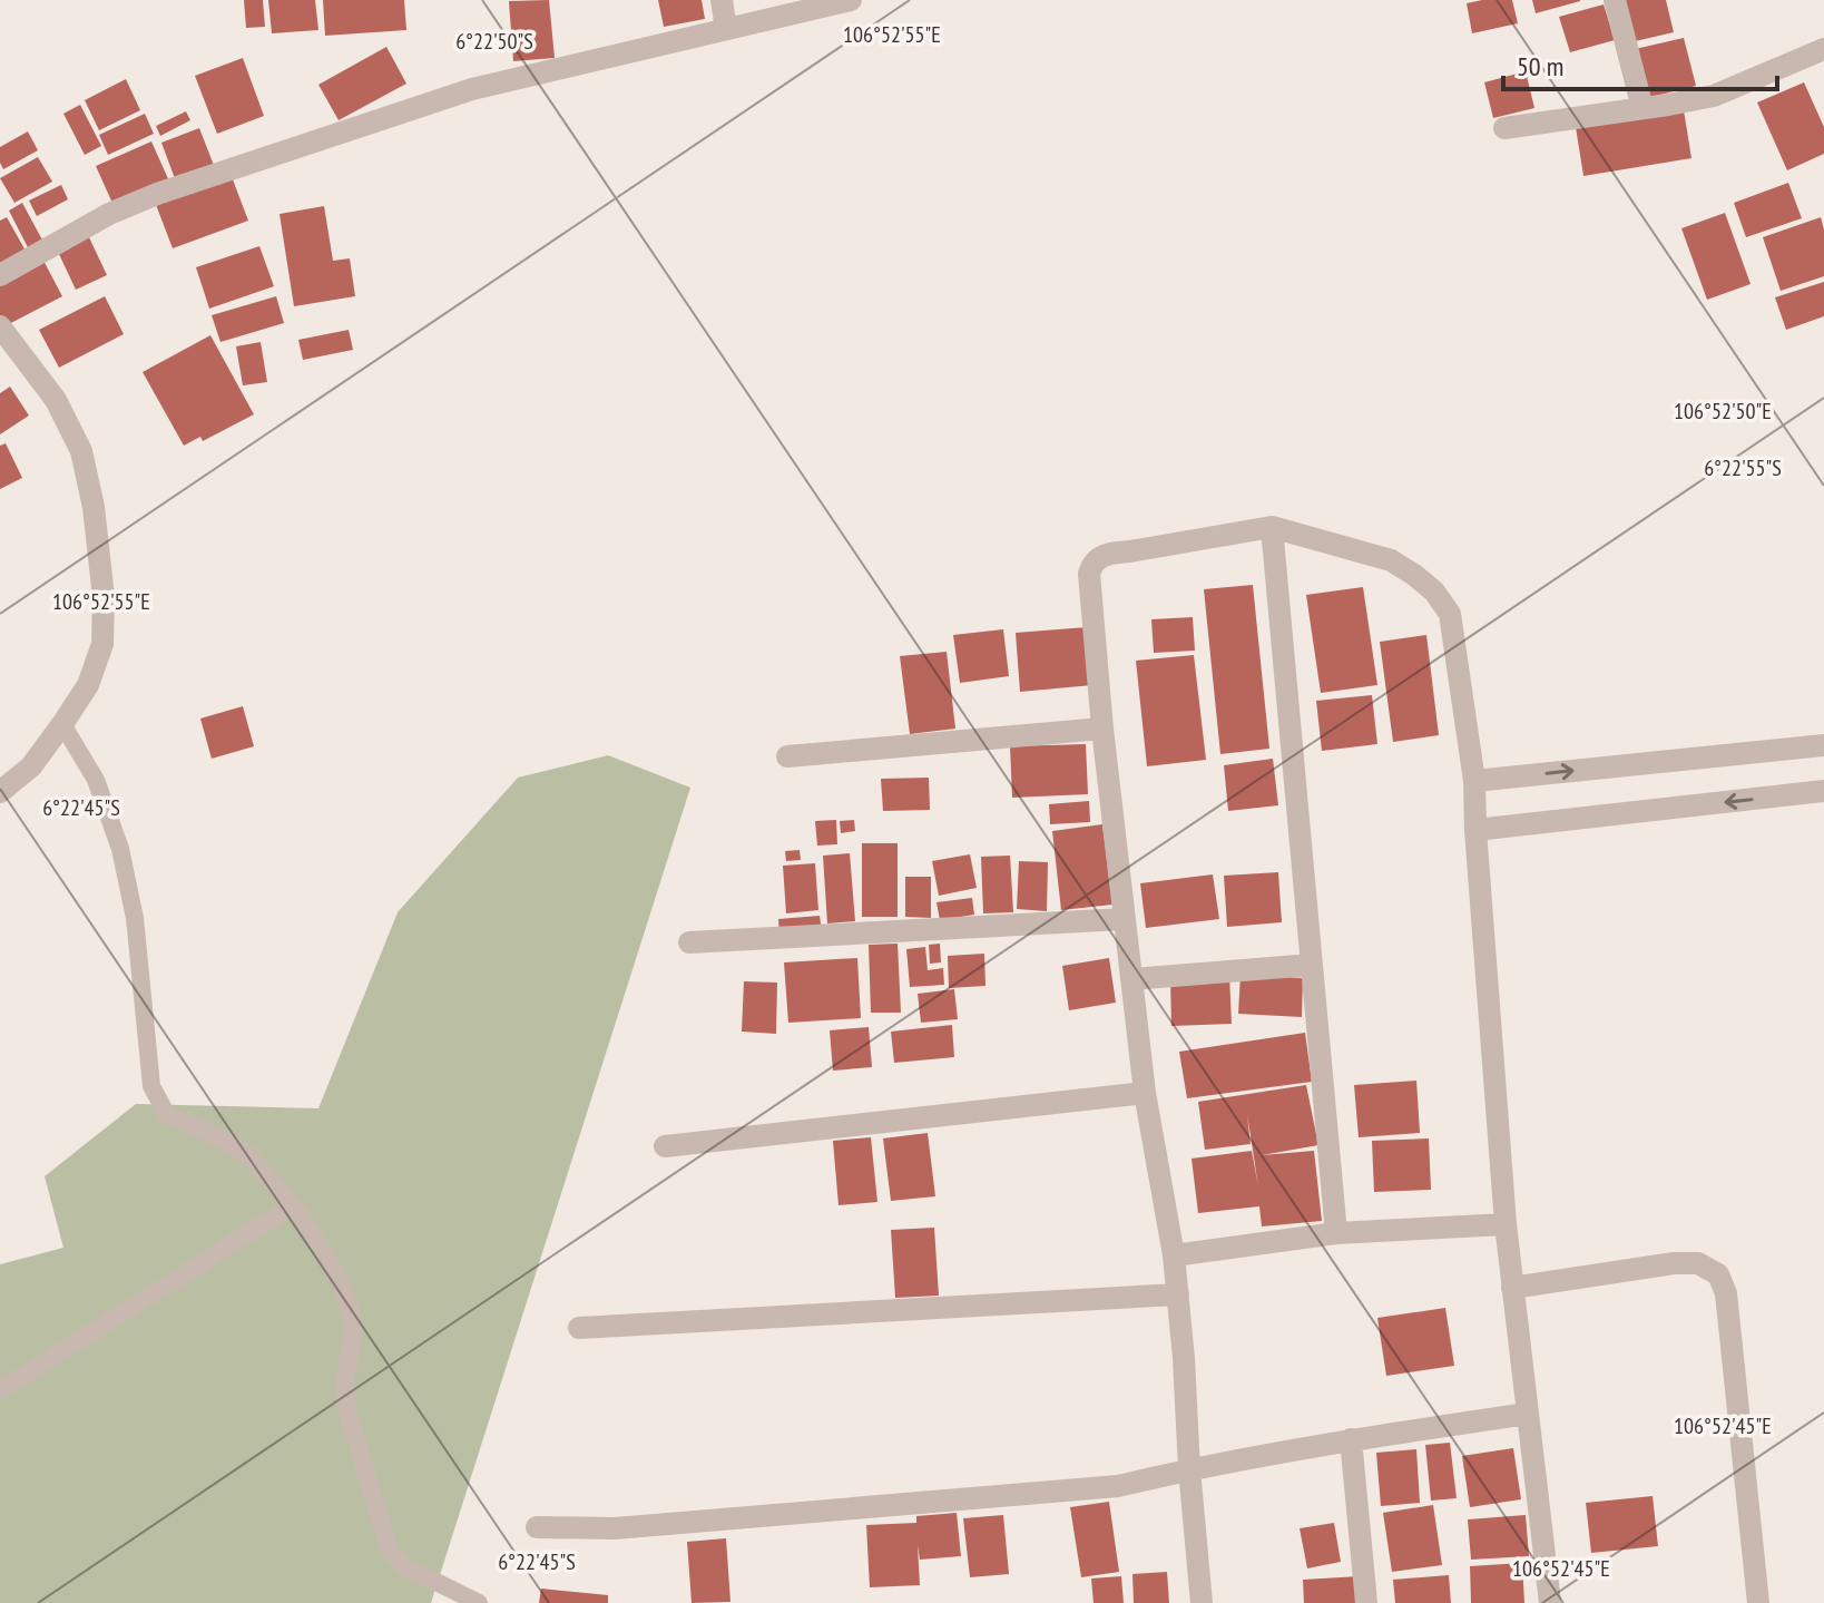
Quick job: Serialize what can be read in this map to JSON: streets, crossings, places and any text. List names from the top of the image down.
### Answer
{
  "scale_bar": "50 m",
  "coordinates": [
    "106°52'55\"E",
    "6°22'50\"S",
    "106°52'50\"E",
    "6°22'55\"S",
    "6°22'45\"S",
    "106°52'45\"E"
  ]
}
